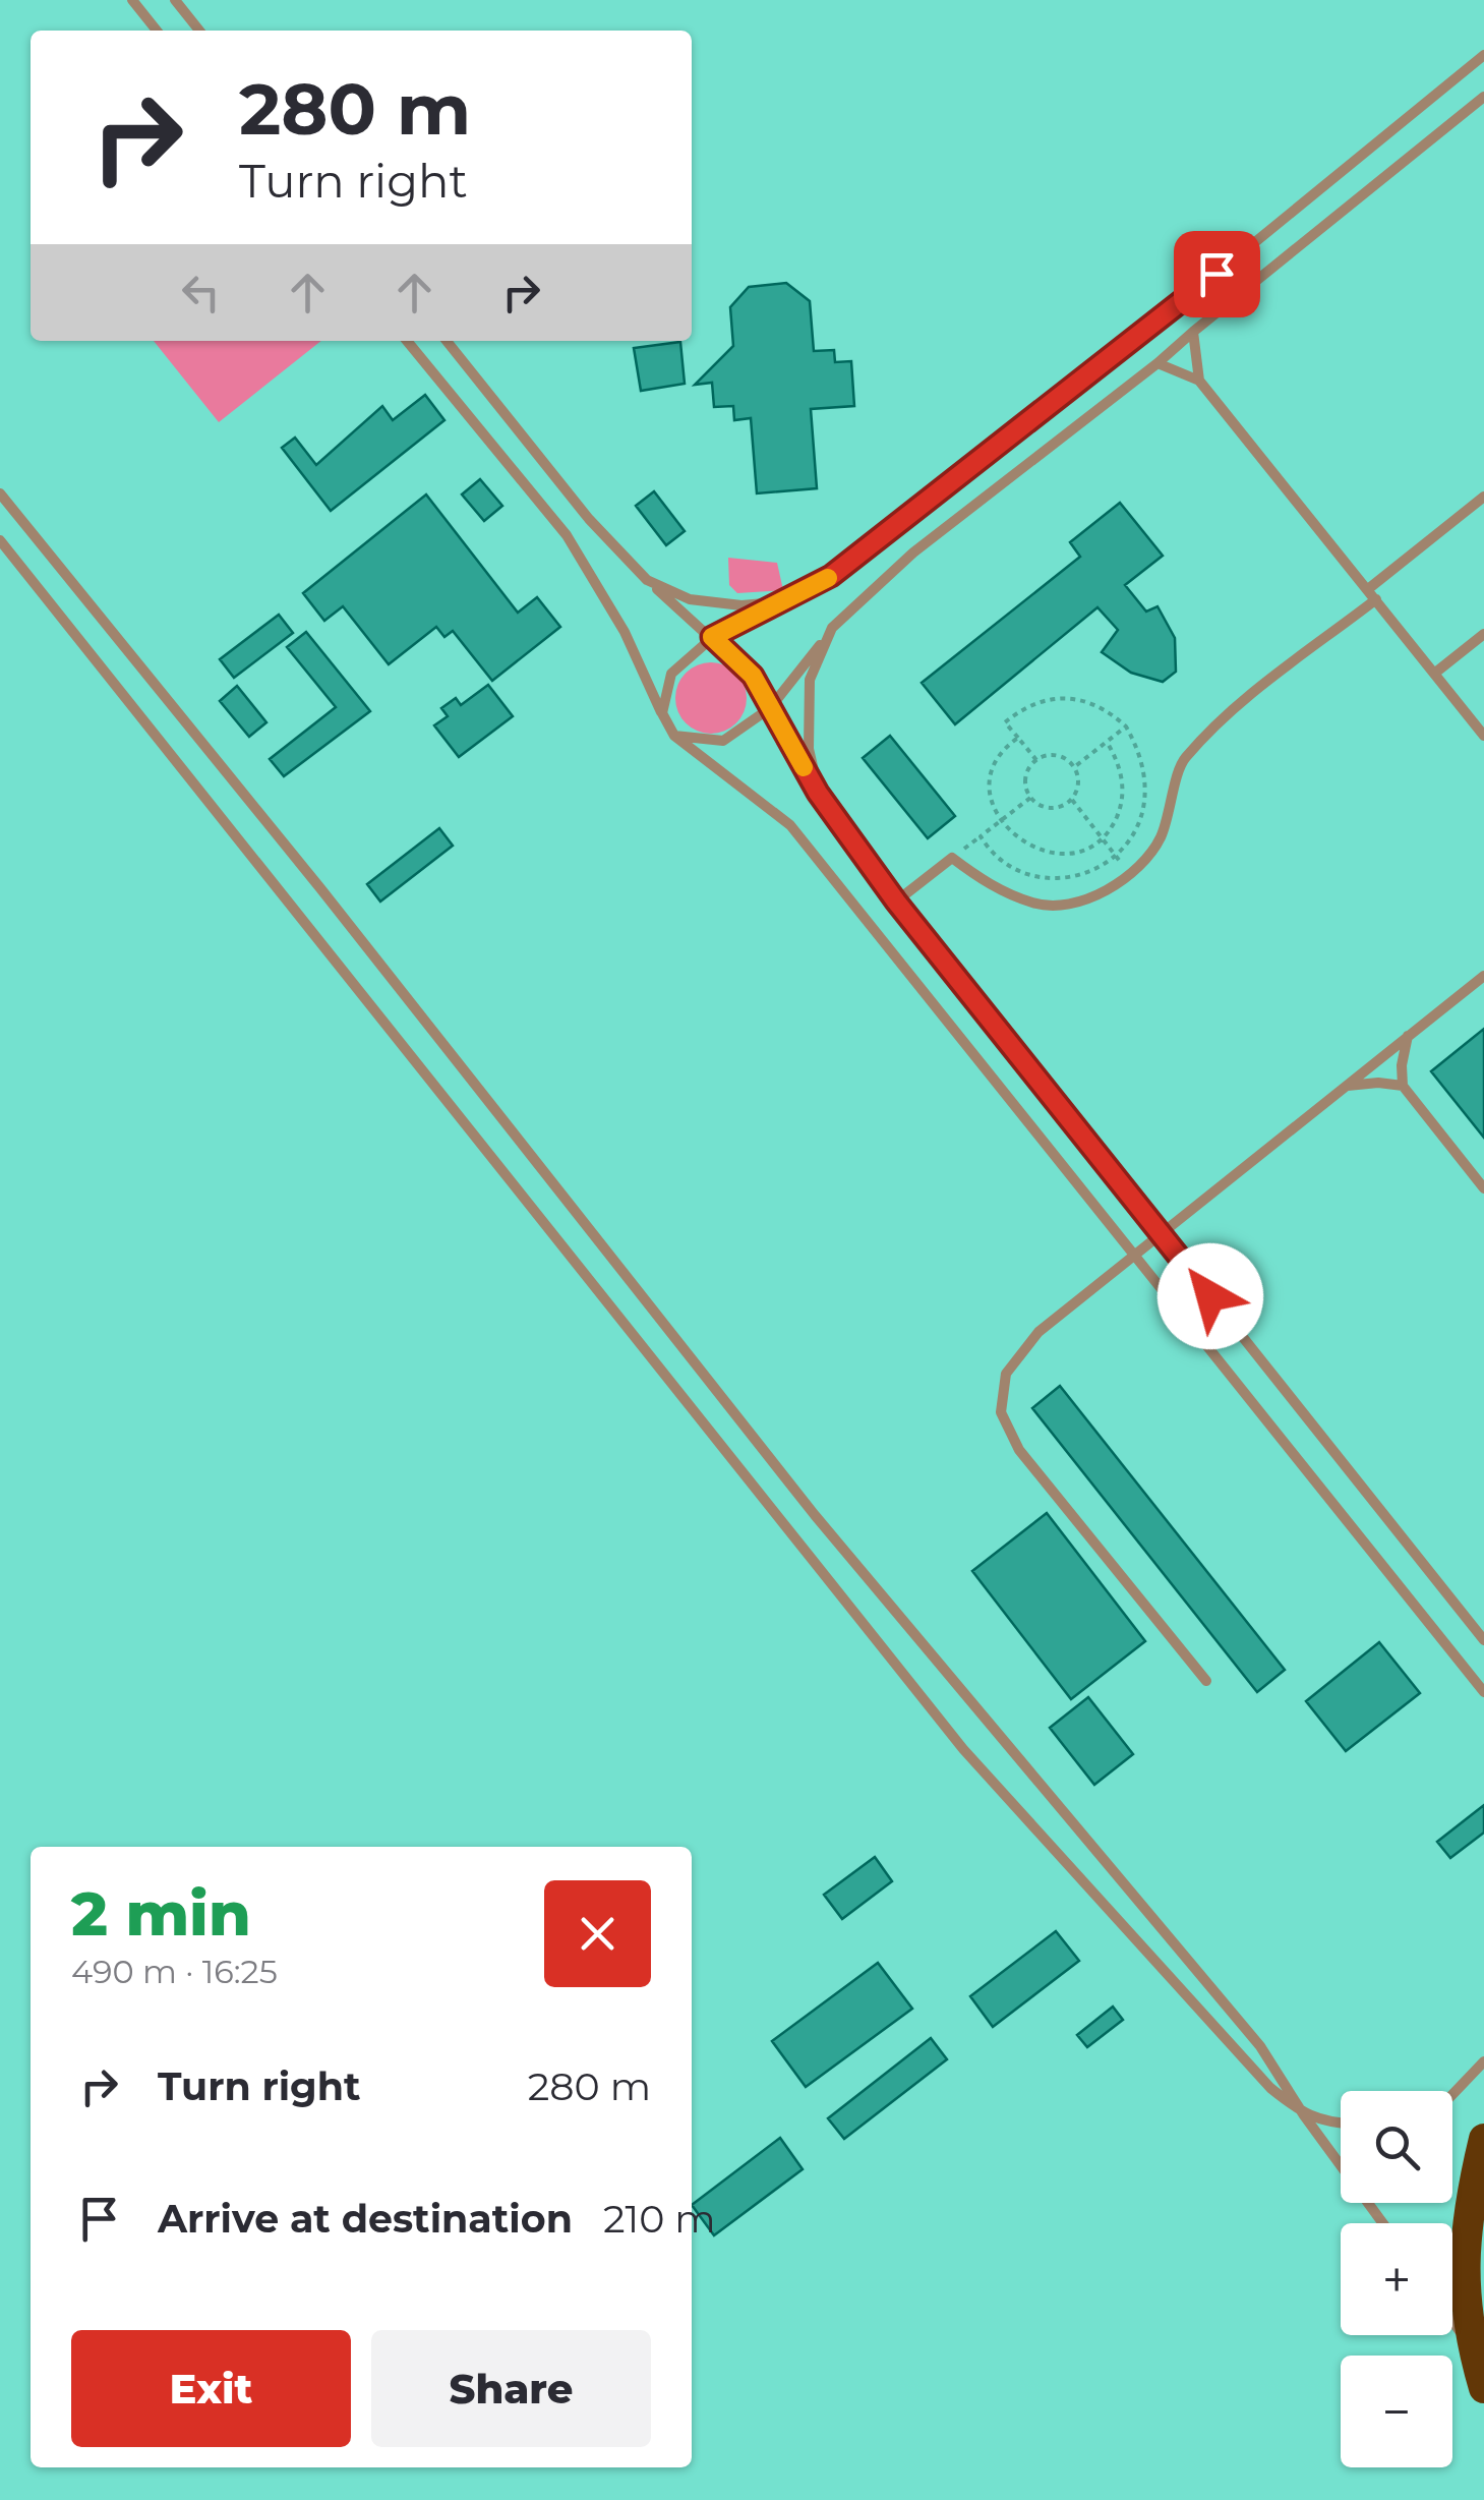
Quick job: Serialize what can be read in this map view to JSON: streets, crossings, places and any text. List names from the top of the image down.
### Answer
{
  "page": {
    "turn": ["280 m", "Turn right"],
    "heading": ["2 min", "490 m · 16:25"],
    "list": [
      {
        "name": "Turn right",
        "value": "280 m"
      },
      {
        "name": "Arrive at destination",
        "value": "210 m"
      }
    ],
    "map_buttons": ["+", "−"],
    "buttons": ["Exit", "Share"]
  }
}
